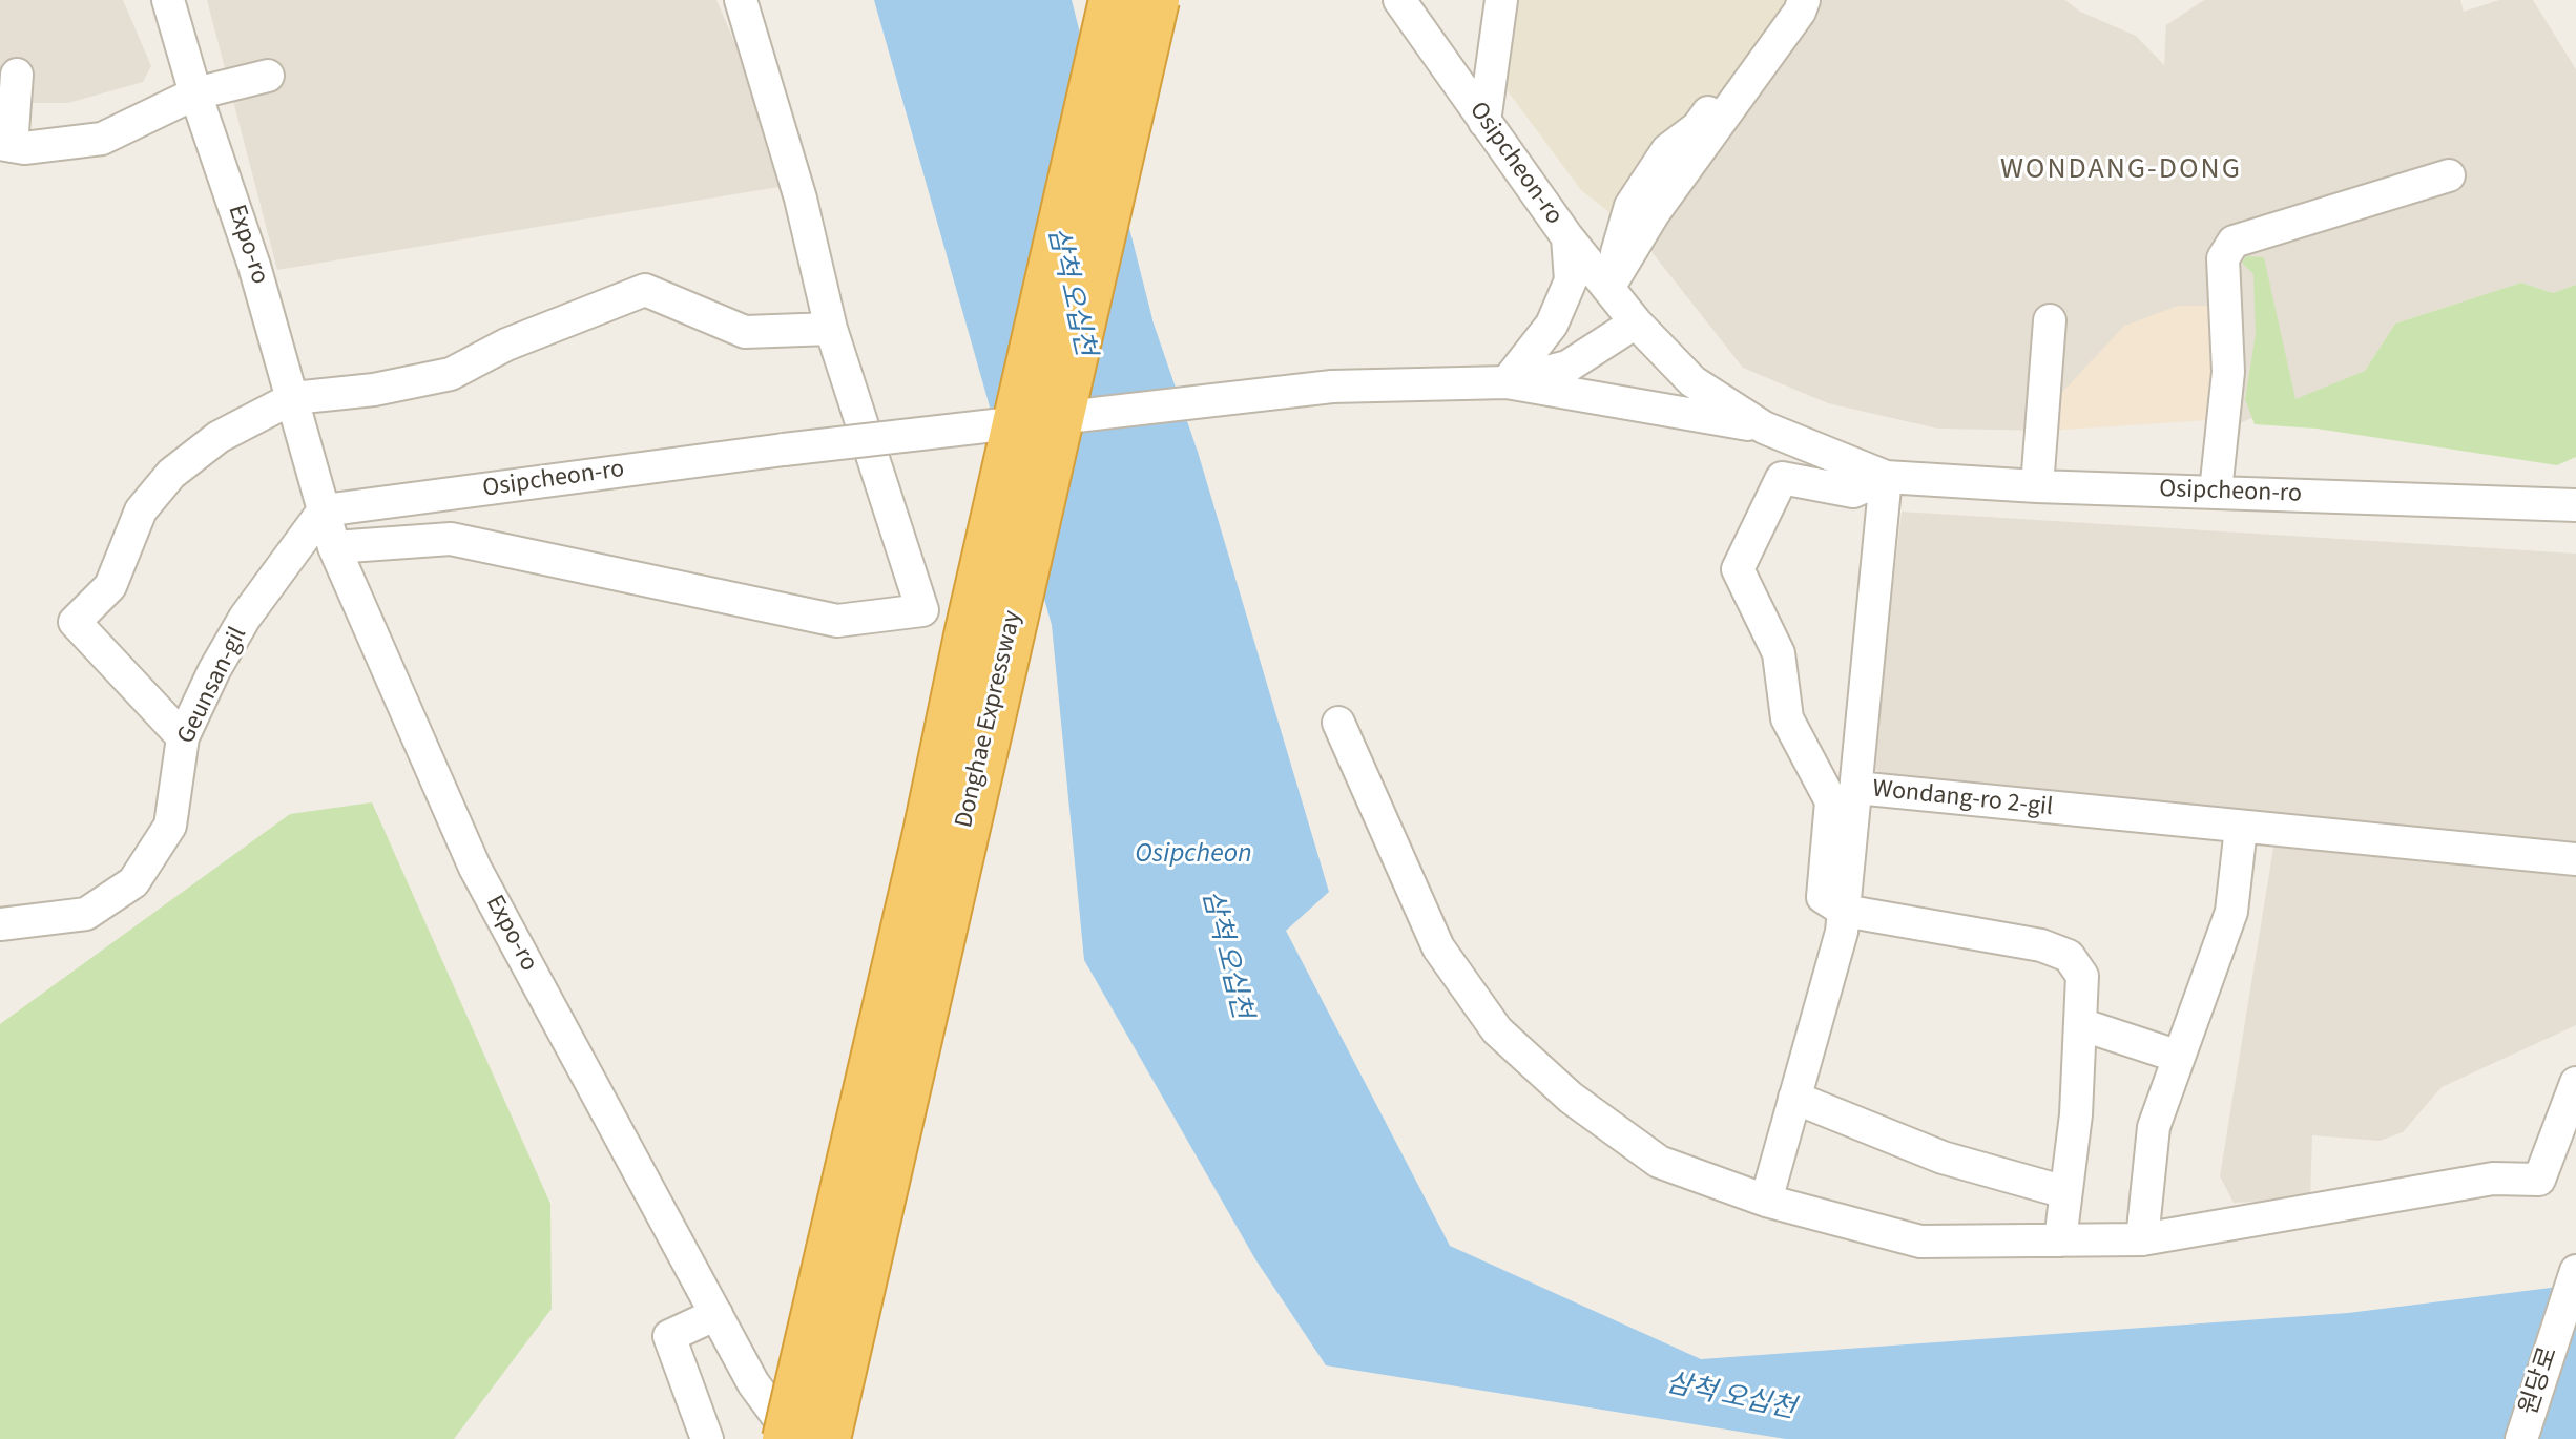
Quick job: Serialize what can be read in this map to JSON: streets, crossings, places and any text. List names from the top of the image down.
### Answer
{
  "streets": {
    "highway": ["Donghae Expressway"],
    "street": [
      "Osipcheon-ro",
      "Expo-ro",
      "Geunsan-gil",
      "Wondang-ro 2-gil",
      "원당로"
    ]
  },
  "crossings": [
    ["Osipcheon-ro", "Expo-ro"],
    ["Osipcheon-ro", "Geunsan-gil"],
    ["Expo-ro", "Geunsan-gil"]
  ],
  "districts": ["WONDANG-DONG"],
  "water": ["삼척 오십천", "Osipcheon"]
}
